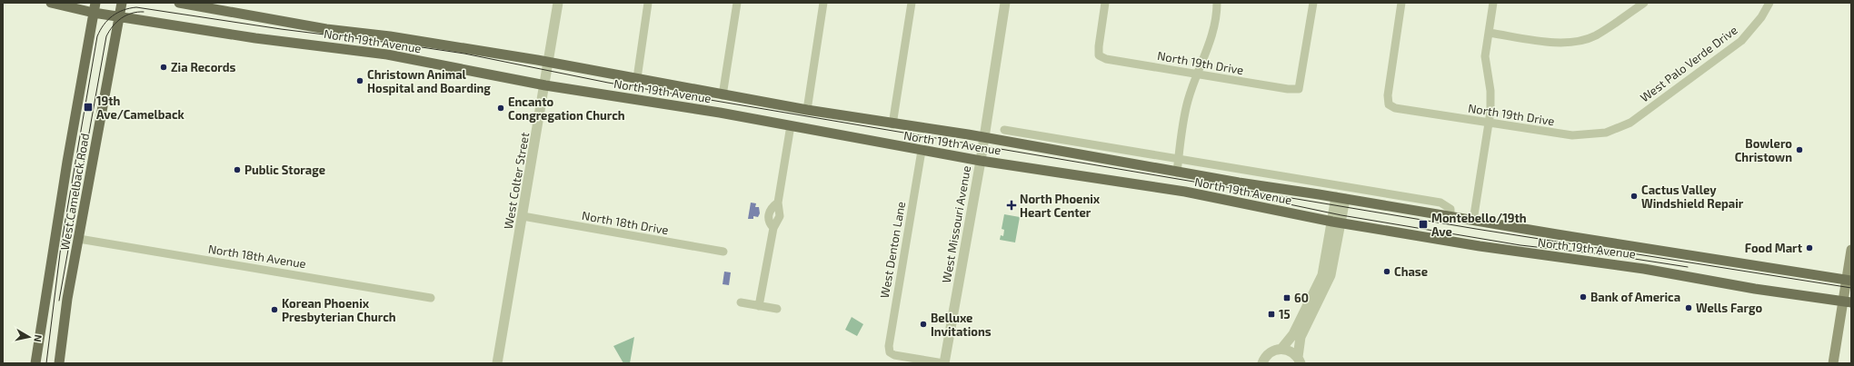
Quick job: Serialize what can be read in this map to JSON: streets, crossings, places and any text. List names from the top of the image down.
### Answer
{
  "streets": {
    "main road": ["North 19th Avenue", "West Camelback Road"],
    "street": [
      "North 19th Drive",
      "West Palo Verde Drive",
      "West Colter Street",
      "North 18th Drive",
      "West Missouri Avenue",
      "West Denton Lane",
      "North 18th Avenue"
    ]
  },
  "crossings": [
    ["North 19th Avenue", "West Colter Street"],
    ["North 19th Avenue", "West Camelback Road"],
    ["North 19th Avenue", "West Missouri Avenue"],
    ["North 19th Avenue", "West Denton Lane"],
    ["North 19th Drive", "West Palo Verde Drive"],
    ["West Colter Street", "North 18th Drive"],
    ["West Camelback Road", "North 18th Avenue"],
    ["West Missouri Avenue", "West Denton Lane"]
  ],
  "places": {
    "other": [
      "Zia Records",
      "Christown Animal Hospital and Boarding",
      "Encanto Congregation Church",
      "Bowlero Christown",
      "Public Storage",
      "Cactus Valley Windshield Repair",
      "Food Mart",
      "Chase",
      "Bank of America",
      "Wells Fargo",
      "Korean Phoenix Presbyterian Church",
      "Belluxe Invitations"
    ],
    "transit": [
      "19th Ave/Camelback",
      "Montebello/19th Ave",
      "60",
      "15"
    ],
    "health": ["North Phoenix Heart Center"]
  },
  "north": "right"
}
